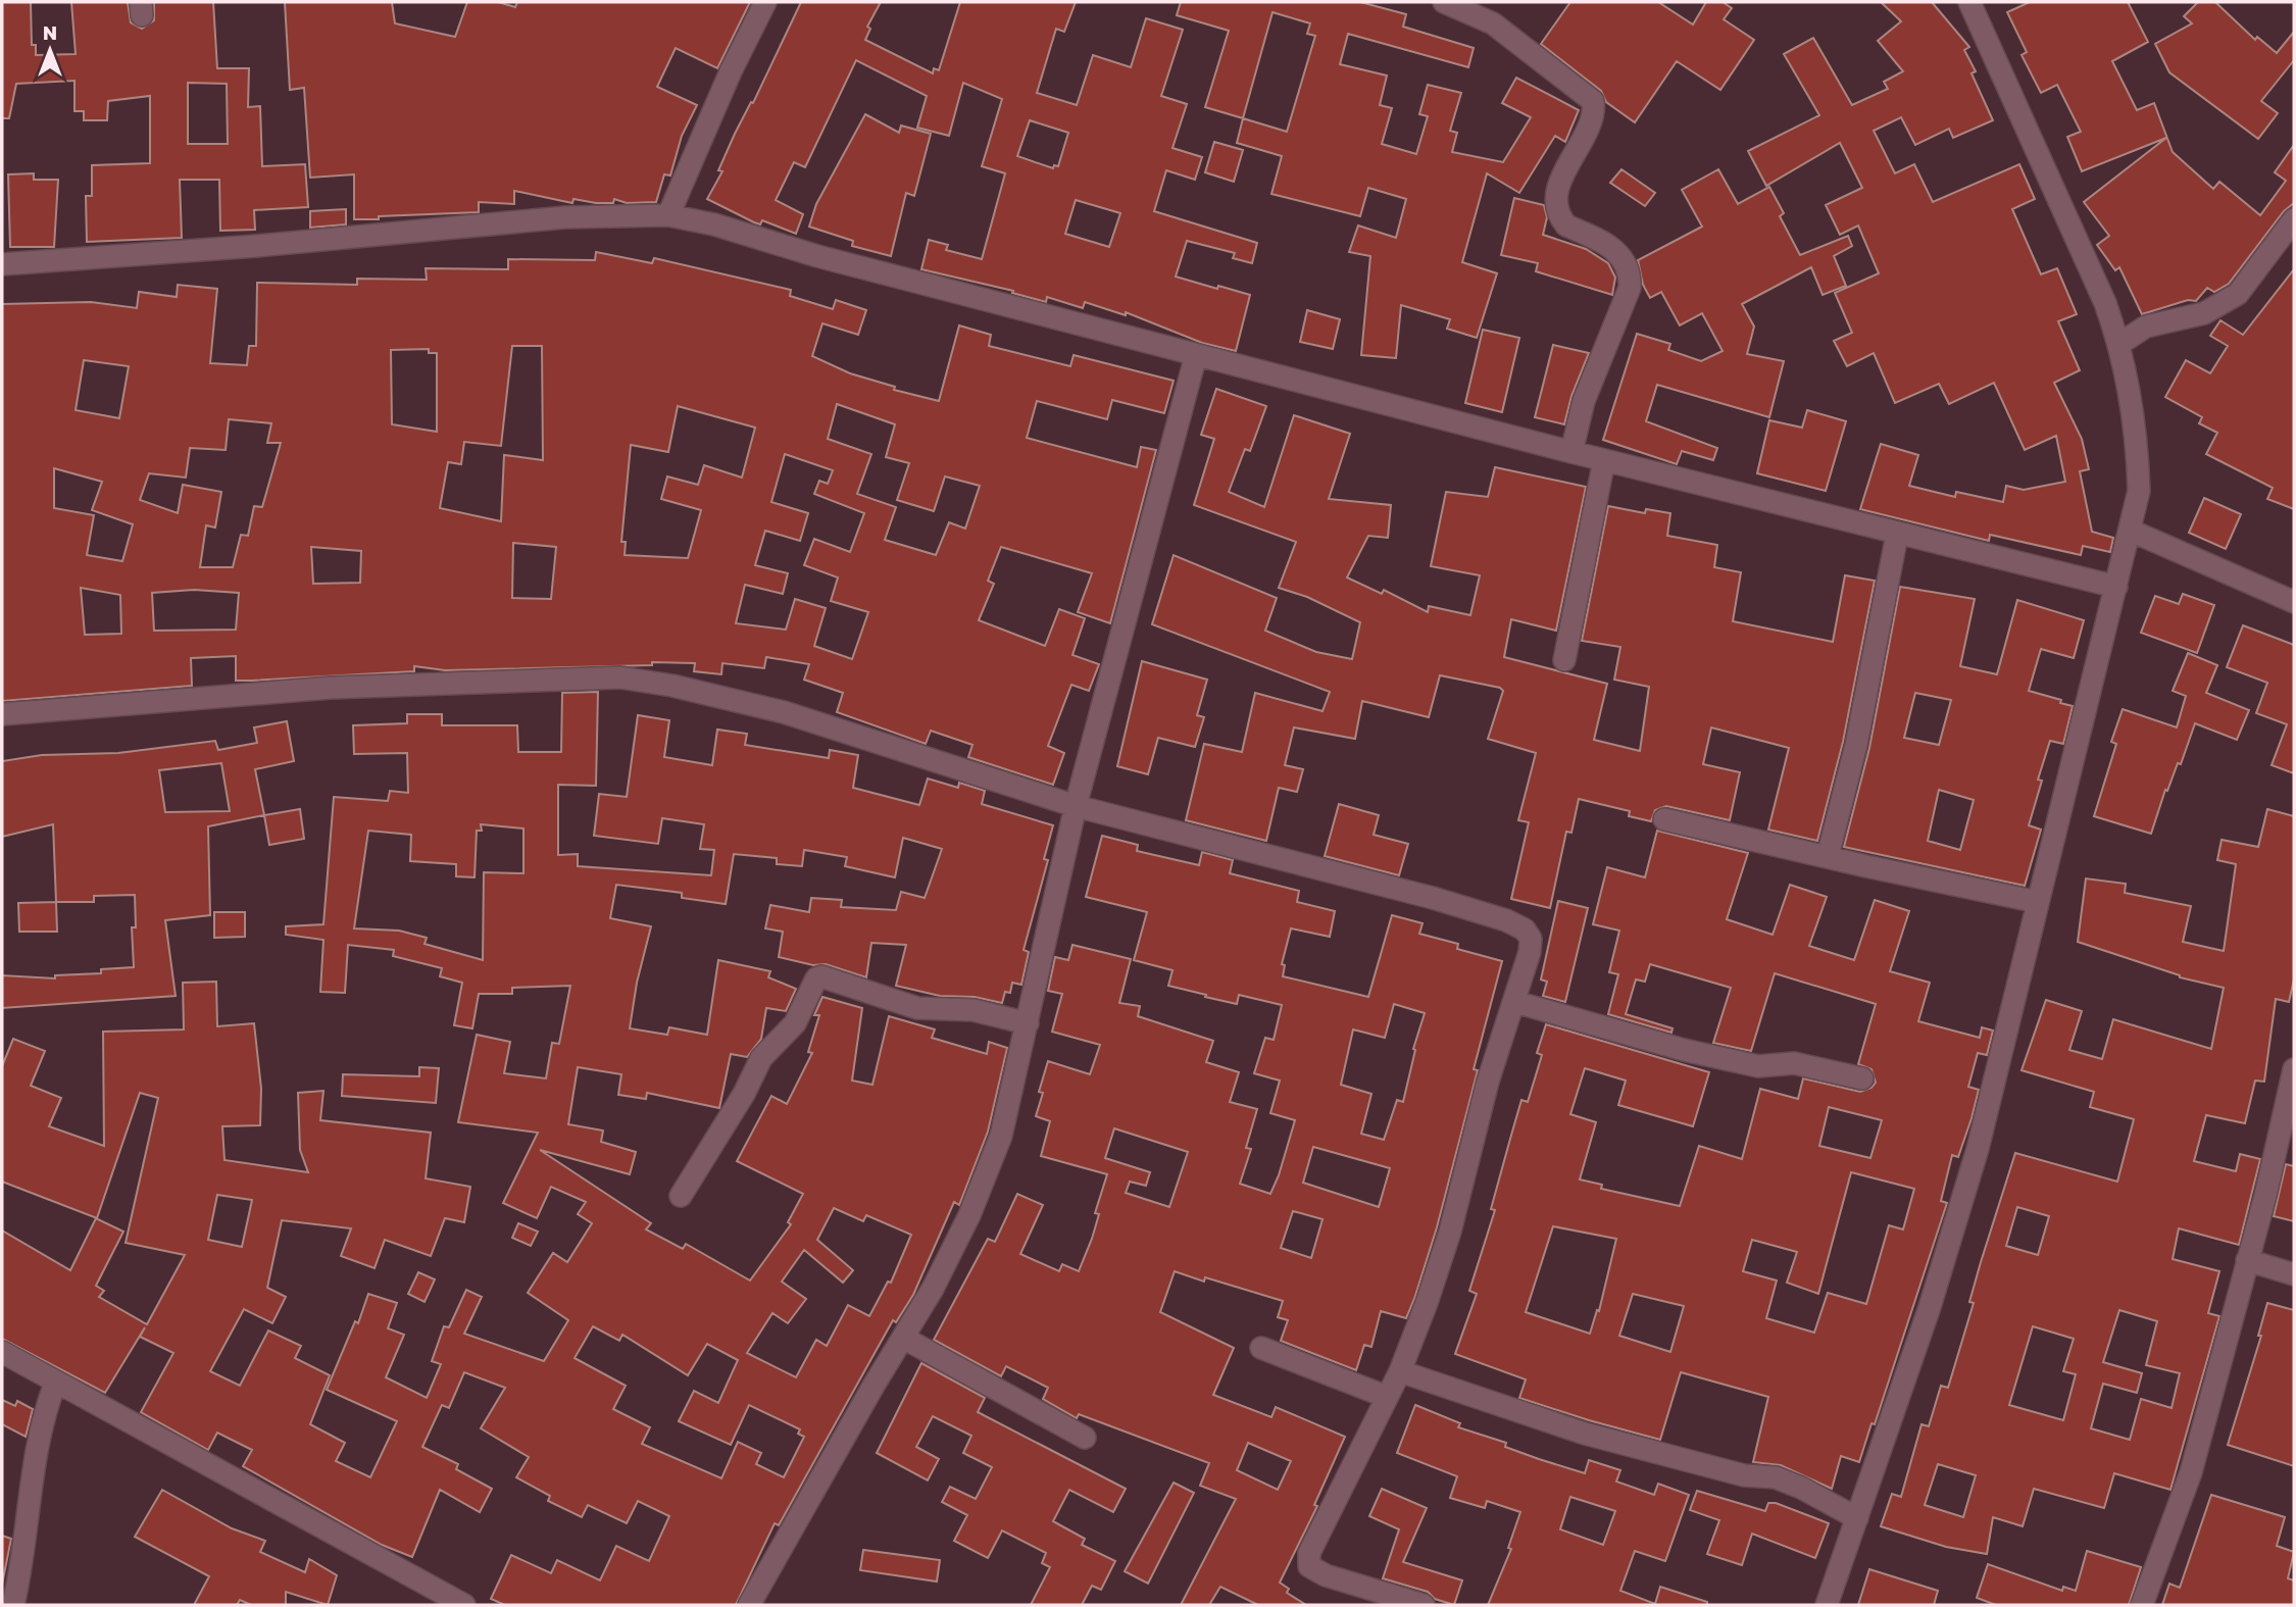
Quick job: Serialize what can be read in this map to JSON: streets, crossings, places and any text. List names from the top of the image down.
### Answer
{
  "north": "top"
}
